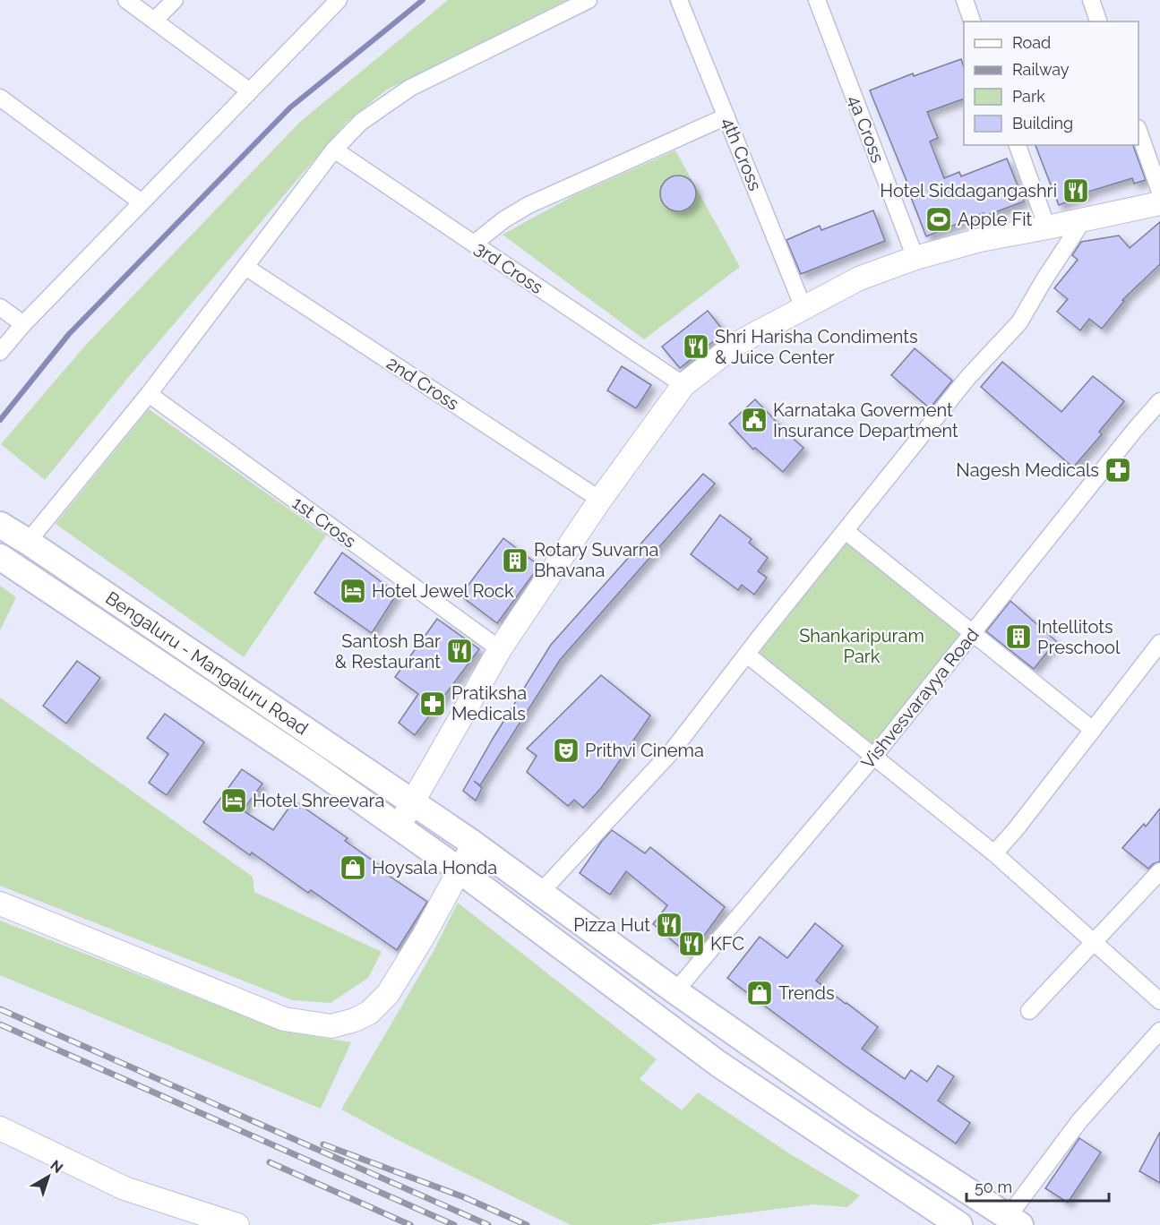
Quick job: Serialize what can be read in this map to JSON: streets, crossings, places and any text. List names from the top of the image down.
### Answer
{
  "streets": {
    "main road": ["Bengaluru - Mangaluru Road"],
    "street": [
      "4a Cross",
      "4th Cross",
      "3rd Cross",
      "2nd Cross",
      "1st Cross",
      "Vishvesvarayya Road"
    ]
  },
  "crossings": [
    ["Bengaluru - Mangaluru Road", "Vishvesvarayya Road"]
  ],
  "parks": ["Shankaripuram Park"],
  "places": {
    "restaurant": [
      "Hotel Siddagangashri",
      "Shri Harisha Condiments & Juice Center",
      "Santosh Bar & Restaurant",
      "Pizza Hut",
      "KFC"
    ],
    "sports": ["Apple Fit"],
    "public building": ["Karnataka Goverment Insurance Department"],
    "pharmacy": ["Nagesh Medicals", "Pratiksha Medicals"],
    "building": ["Rotary Suvarna Bhavana", "Intellitots Preschool"],
    "hotel": ["Hotel Jewel Rock", "Hotel Shreevara"],
    "theatre": ["Prithvi Cinema"],
    "shop": ["Hoysala Honda", "Trends"]
  },
  "legend": [
    "Road",
    "Railway",
    "Park",
    "Building"
  ],
  "scale_bar": "50 m",
  "north": "top right"
}
